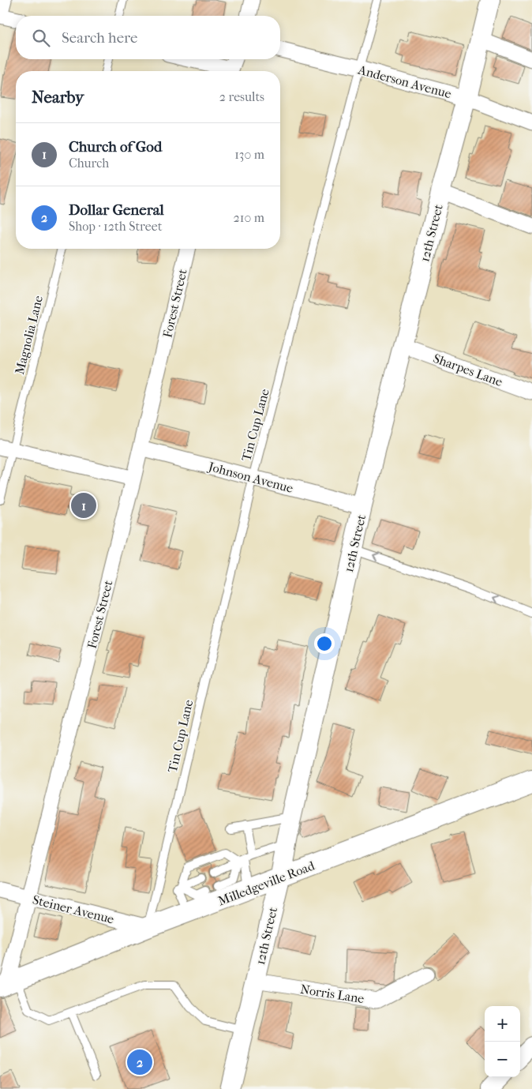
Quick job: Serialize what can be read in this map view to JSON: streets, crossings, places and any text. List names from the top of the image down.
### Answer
{
  "streets": {
    "main road": ["Milledgeville Road"],
    "street": [
      "Anderson Avenue",
      "12th Street",
      "Forest Street",
      "Sharpes Lane",
      "Johnson Avenue",
      "Steiner Avenue",
      "Norris Lane"
    ],
    "lane": ["Magnolia Lane", "Tin Cup Lane"]
  },
  "crossings": [
    ["Anderson Avenue", "12th Street"],
    ["Anderson Avenue", "Tin Cup Lane"],
    ["12th Street", "Sharpes Lane"],
    ["12th Street", "Johnson Avenue"],
    ["12th Street", "Milledgeville Road"],
    ["12th Street", "Norris Lane"],
    ["Forest Street", "Johnson Avenue"],
    ["Forest Street", "Milledgeville Road"],
    ["Forest Street", "Steiner Avenue"],
    ["Tin Cup Lane", "Johnson Avenue"],
    ["Tin Cup Lane", "Milledgeville Road"],
    ["Tin Cup Lane", "Steiner Avenue"],
    ["Milledgeville Road", "Steiner Avenue"]
  ],
  "page": {
    "search": "Search here",
    "heading": ["Nearby", "2 results"],
    "list": [
      {
        "mark": "1",
        "name": "Church of God",
        "note": "Church",
        "value": "130 m"
      },
      {
        "mark": "2",
        "name": "Dollar General",
        "note": "Shop · 12th Street",
        "value": "210 m"
      }
    ],
    "pins": ["1", "2"],
    "map_buttons": ["+", "−"]
  }
}
